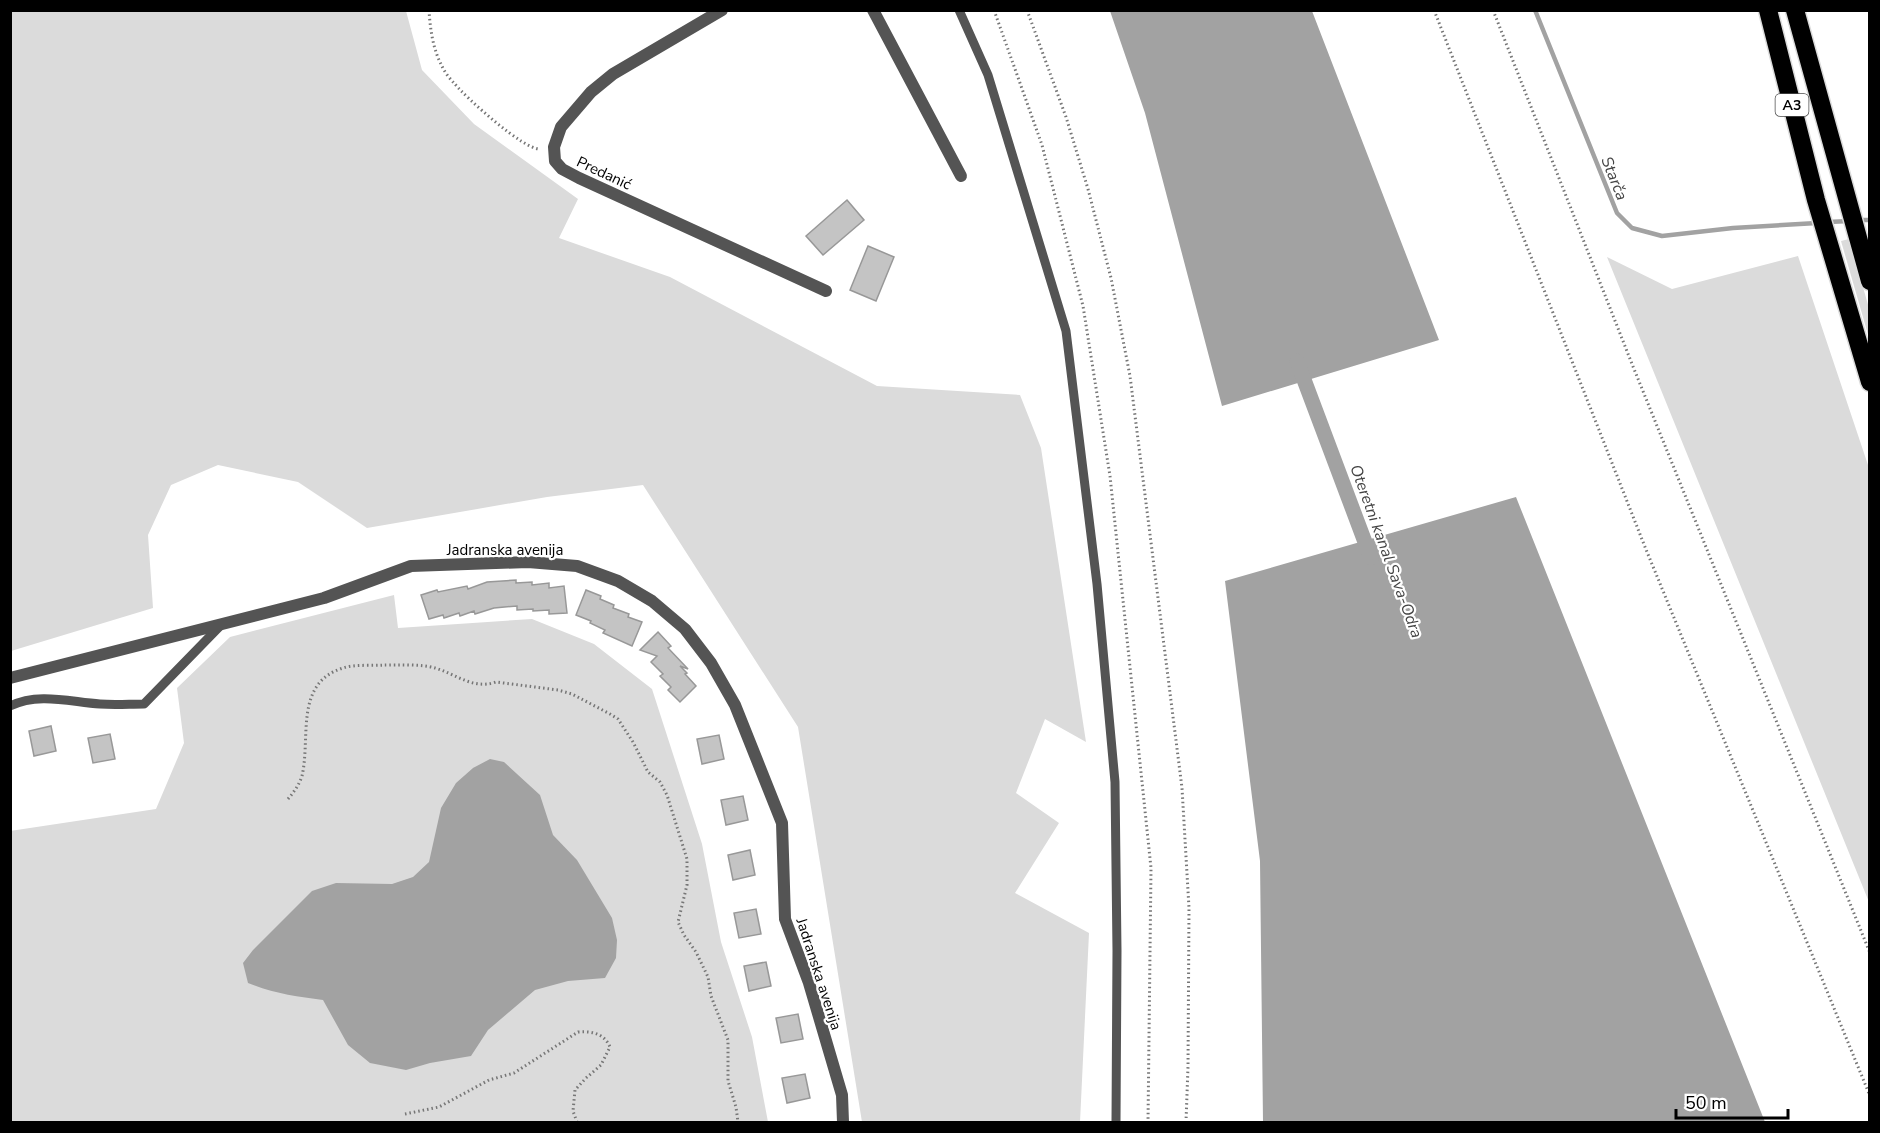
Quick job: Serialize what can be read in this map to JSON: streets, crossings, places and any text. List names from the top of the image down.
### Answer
{
  "streets": {
    "highway": ["A3"],
    "street": ["Predanić", "Jadranska avenija"]
  },
  "water": ["Starča", "Oteretni kanal Sava-Odra"],
  "scale_bar": "50 m"
}
